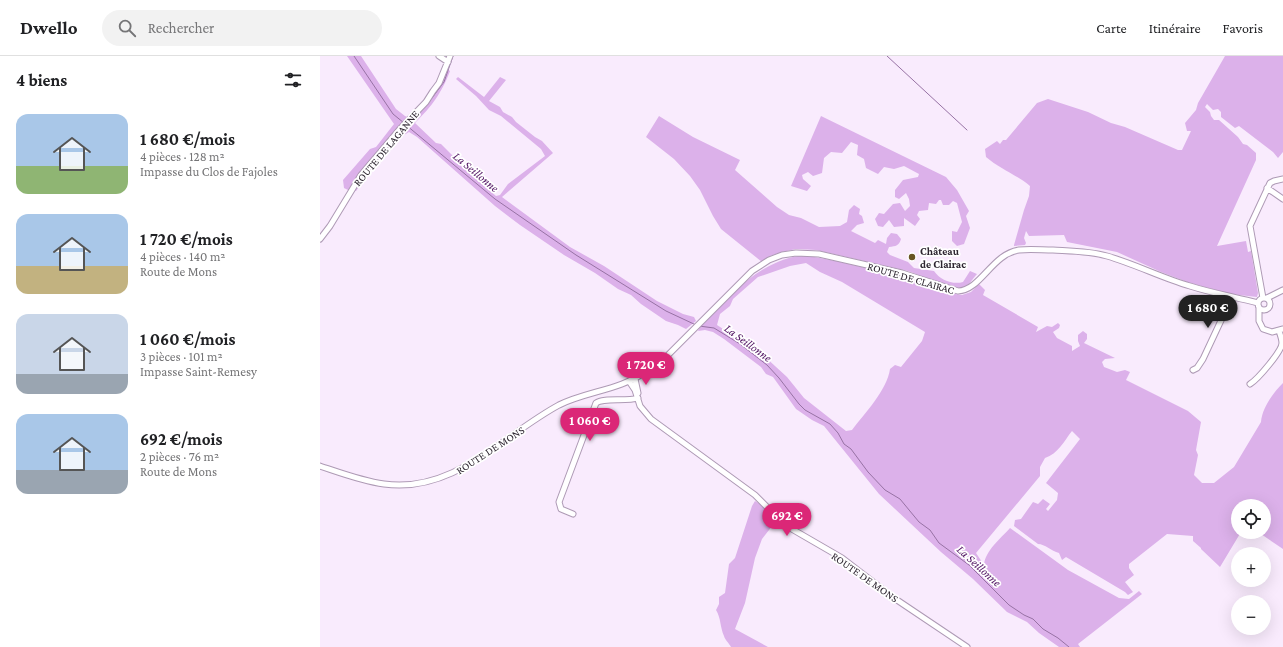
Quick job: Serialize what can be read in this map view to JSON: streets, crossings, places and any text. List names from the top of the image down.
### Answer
{
  "streets": {
    "street": ["ROUTE DE LAGANNE", "ROUTE DE CLAIRAC", "ROUTE DE MONS"]
  },
  "crossings": [
    ["ROUTE DE CLAIRAC", "ROUTE DE MONS"]
  ],
  "water": ["La Seillonne"],
  "places": ["Château de Clairac"],
  "page": {
    "header": "Dwello",
    "search": "Rechercher",
    "nav": ["Carte", "Itinéraire", "Favoris"],
    "heading": "4 biens",
    "list": [
      {
        "name": "1 680 €/mois",
        "note": "4 pièces · 128 m² · Impasse du Clos de Fajoles"
      },
      {
        "name": "1 720 €/mois",
        "note": "4 pièces · 140 m² · Route de Mons"
      },
      {
        "name": "1 060 €/mois",
        "note": "3 pièces · 101 m² · Impasse Saint-Remesy"
      },
      {
        "name": "692 €/mois",
        "note": "2 pièces · 76 m² · Route de Mons"
      }
    ],
    "price": [
      "1 680 €",
      "1 720 €",
      "1 060 €",
      "692 €"
    ],
    "map_buttons": ["+", "−"]
  }
}
